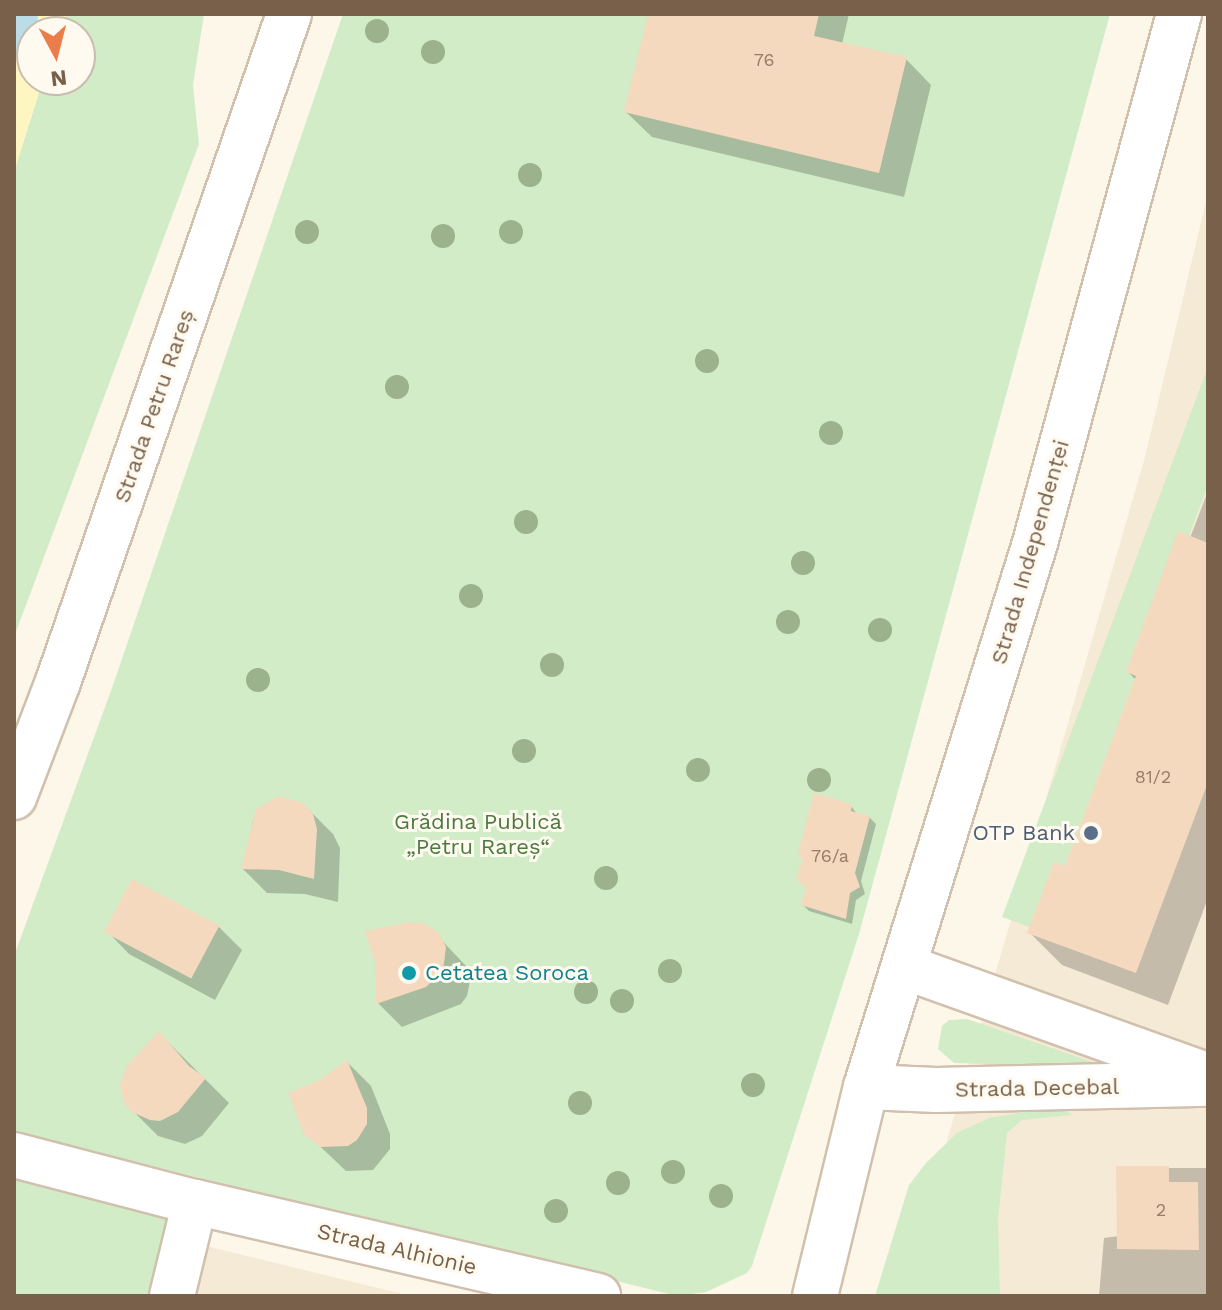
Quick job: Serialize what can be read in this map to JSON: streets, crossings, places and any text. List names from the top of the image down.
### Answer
{
  "streets": {
    "main road": [
      "Strada Petru Rareș",
      "Strada Independenței",
      "Strada Decebal",
      "Strada Alhionie"
    ]
  },
  "crossings": [
    ["Strada Independenței", "Strada Decebal"]
  ],
  "parks": ["Grădina Publică „Petru Rareș“"],
  "places": ["OTP Bank", "Cetatea Soroca"],
  "house_numbers": [
    "76",
    "81/2",
    "76/a",
    "2"
  ],
  "north": "bottom"
}
